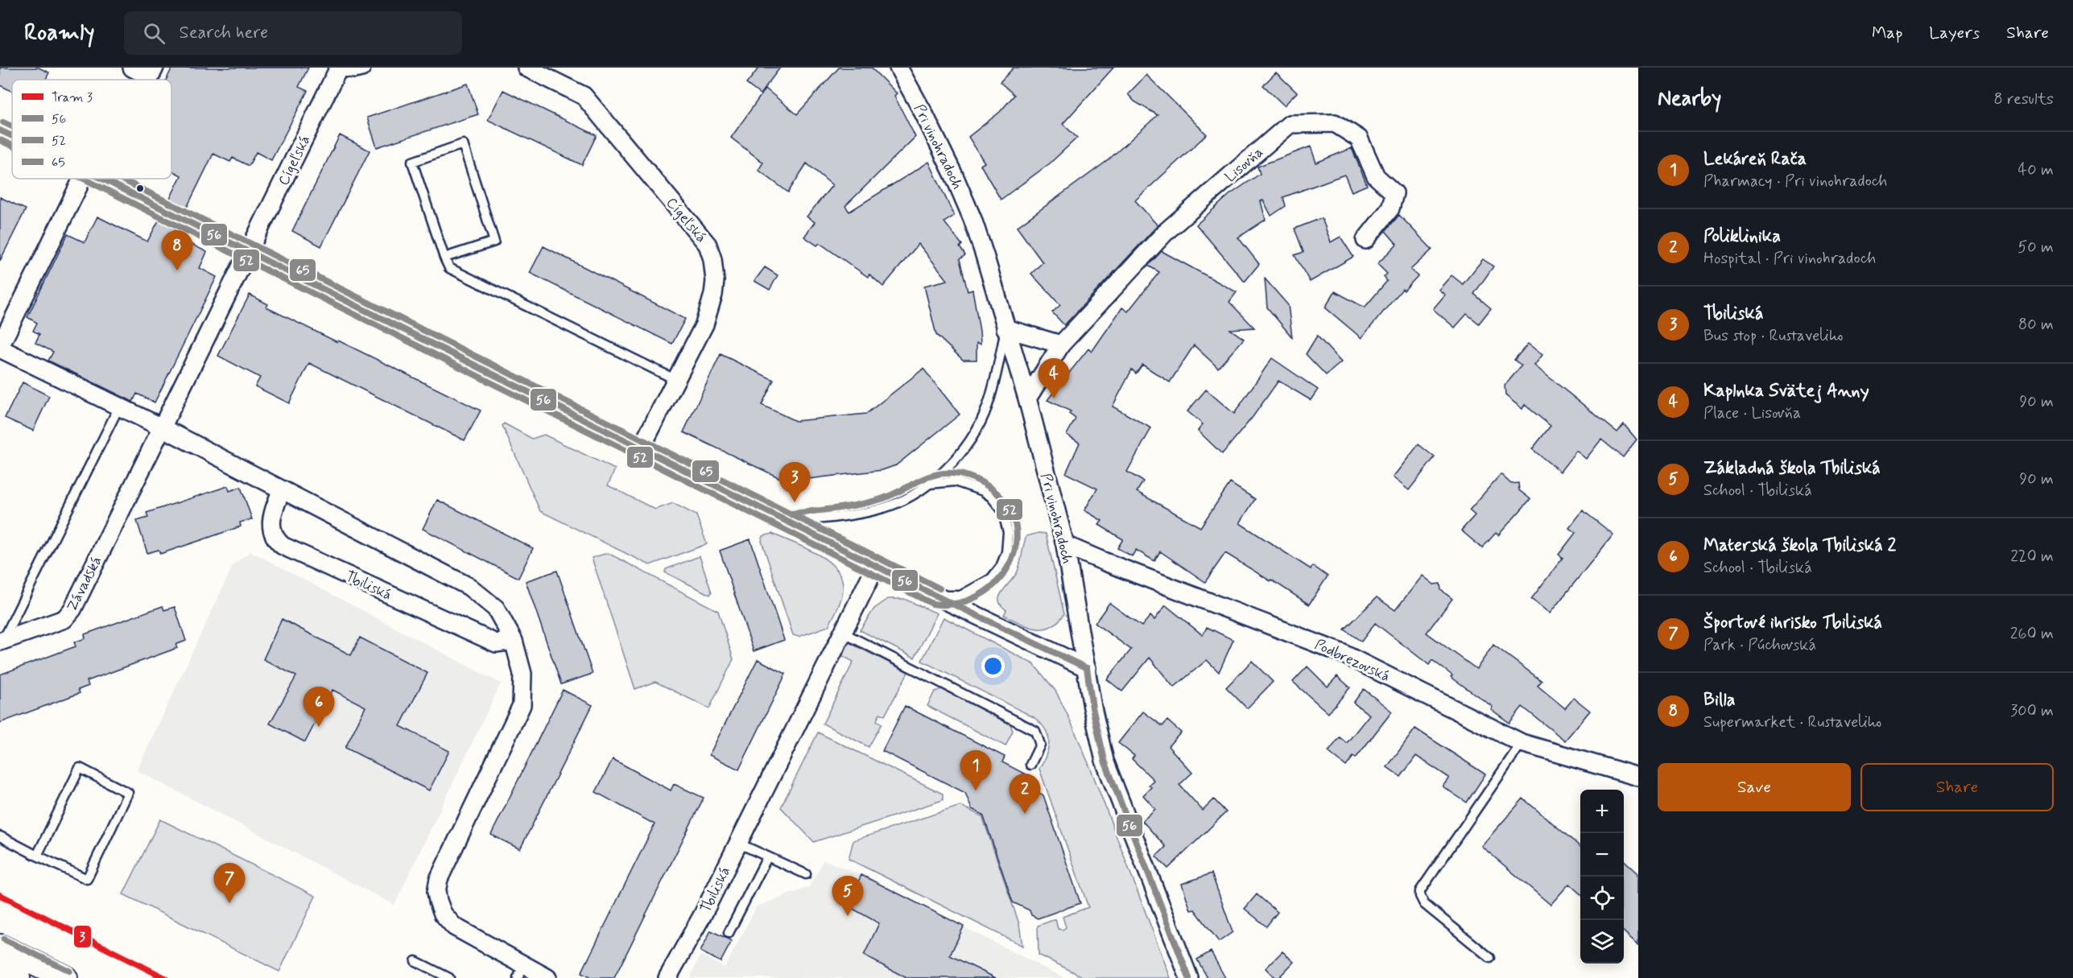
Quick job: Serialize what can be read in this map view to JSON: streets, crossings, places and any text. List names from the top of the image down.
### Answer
{
  "streets": {
    "street": [
      "Pri vinohradoch",
      "Cígeľská",
      "Lisovňa",
      "Závadská",
      "Tbiliská",
      "Podbrezovská"
    ]
  },
  "crossings": [
    ["Pri vinohradoch", "Lisovňa"],
    ["Pri vinohradoch", "Podbrezovská"],
    ["Cígeľská", "Závadská"]
  ],
  "lines": [
    "transit line 65",
    "transit line 56",
    "transit line 52",
    "tram line 3"
  ],
  "legend": [
    "Tram 3",
    "56",
    "52",
    "65"
  ],
  "page": {
    "header": "Roamly",
    "search": "Search here",
    "nav": ["Map", "Layers", "Share"],
    "heading": ["Nearby", "8 results"],
    "list": [
      {
        "mark": "1",
        "name": "Lekáreň Rača",
        "note": "Pharmacy · Pri vinohradoch",
        "value": "40 m"
      },
      {
        "mark": "2",
        "name": "Poliklinika",
        "note": "Hospital · Pri vinohradoch",
        "value": "50 m"
      },
      {
        "mark": "3",
        "name": "Tbiliská",
        "note": "Bus stop · Rustaveliho",
        "value": "80 m"
      },
      {
        "mark": "4",
        "name": "Kaplnka Svätej Anny",
        "note": "Place · Lisovňa",
        "value": "90 m"
      },
      {
        "mark": "5",
        "name": "Základná škola Tbiliská",
        "note": "School · Tbiliská",
        "value": "90 m"
      },
      {
        "mark": "6",
        "name": "Materská škola Tbiliská 2",
        "note": "School · Tbiliská",
        "value": "220 m"
      },
      {
        "mark": "7",
        "name": "Športové ihrisko Tbiliská",
        "note": "Park · Púchovská",
        "value": "260 m"
      },
      {
        "mark": "8",
        "name": "Billa",
        "note": "Supermarket · Rustaveliho",
        "value": "300 m"
      }
    ],
    "pins": [
      "8",
      "4",
      "3",
      "6",
      "1",
      "2",
      "7",
      "5"
    ],
    "buttons": ["Save", "Share"],
    "map_buttons": ["+", "−"]
  }
}
